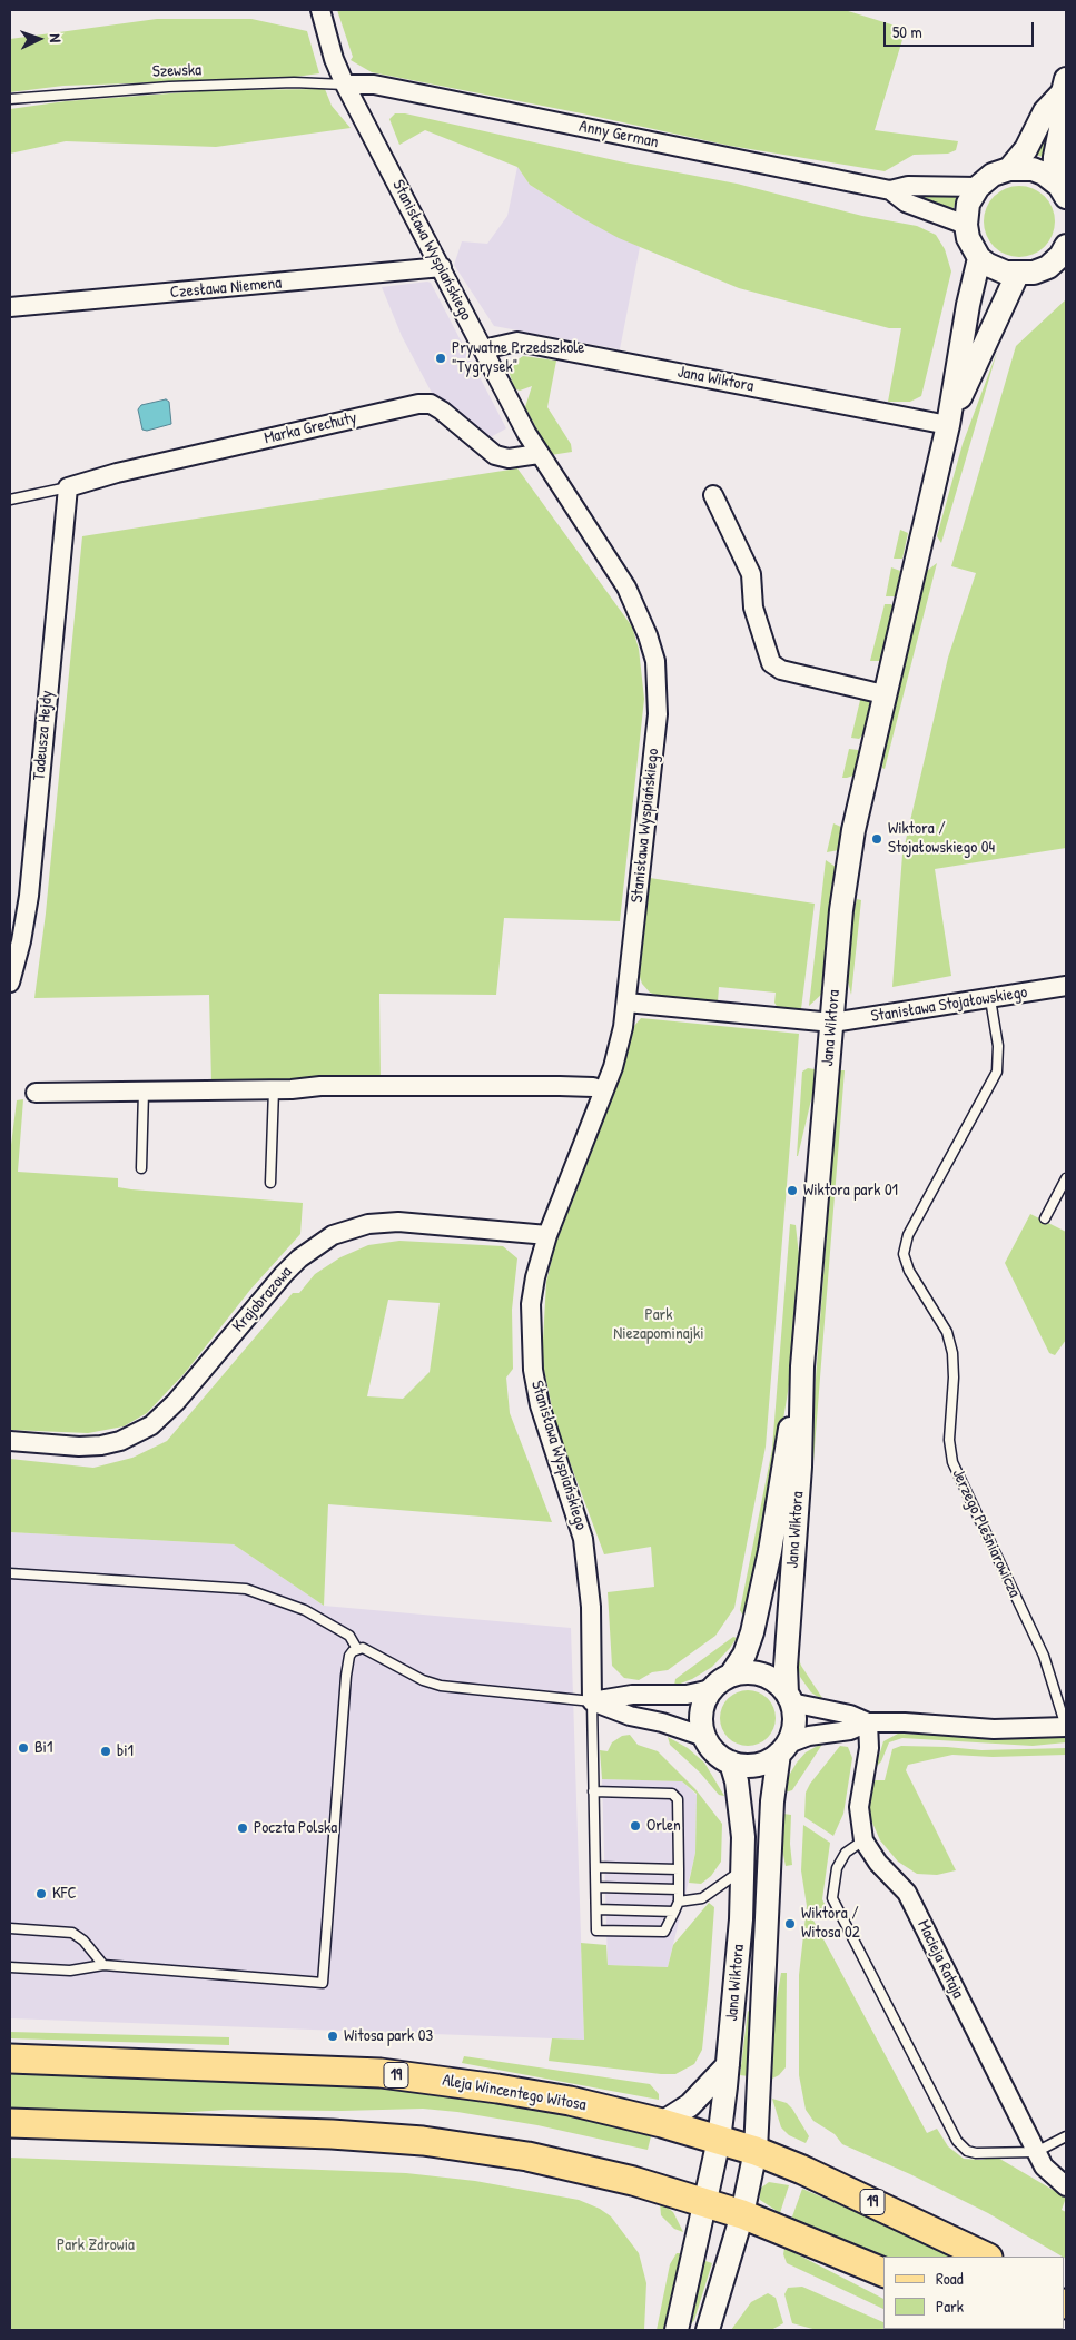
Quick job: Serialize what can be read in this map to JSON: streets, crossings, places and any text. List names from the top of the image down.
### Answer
{
  "streets": {
    "main road": ["19", "Aleja Wincentego Witosa"],
    "street": [
      "Anny German",
      "Stanisława Wyspiańskiego",
      "Czesława Niemena",
      "Jana Wiktora",
      "Marka Grechuty",
      "Tadeusza Hejdy",
      "Stanisława Stojałowskiego",
      "Krajobrazowa",
      "Jerzego Pleśniarowicza",
      "Macieja Rataja"
    ],
    "lane": ["Szewska"]
  },
  "crossings": [
    ["Szewska", "Anny German"],
    ["Szewska", "Stanisława Wyspiańskiego"],
    ["Anny German", "Stanisława Wyspiańskiego"],
    ["Stanisława Wyspiańskiego", "Czesława Niemena"],
    ["Stanisława Wyspiańskiego", "Jana Wiktora"],
    ["Stanisława Wyspiańskiego", "Marka Grechuty"],
    ["Stanisława Wyspiańskiego", "Stanisława Stojałowskiego"],
    ["Stanisława Wyspiańskiego", "Krajobrazowa"],
    ["Jana Wiktora", "Stanisława Stojałowskiego"],
    ["Jana Wiktora", "Jerzego Pleśniarowicza"],
    ["Jana Wiktora", "Aleja Wincentego Witosa"],
    ["Marka Grechuty", "Tadeusza Hejdy"],
    ["Stanisława Stojałowskiego", "Jerzego Pleśniarowicza"],
    ["Jerzego Pleśniarowicza", "Macieja Rataja"]
  ],
  "parks": ["Park Niezapominajki", "Park Zdrowia"],
  "places": [
    "Prywatne Przedszkole \"Tygrysek\"",
    "Wiktora / Stojałowskiego 04",
    "Wiktora park 01",
    "Bi1",
    "bi1",
    "Orlen",
    "Poczta Polska",
    "KFC",
    "Wiktora / Witosa 02",
    "Witosa park 03"
  ],
  "legend": ["Road", "Park"],
  "scale_bar": "50 m",
  "north": "right"
}
